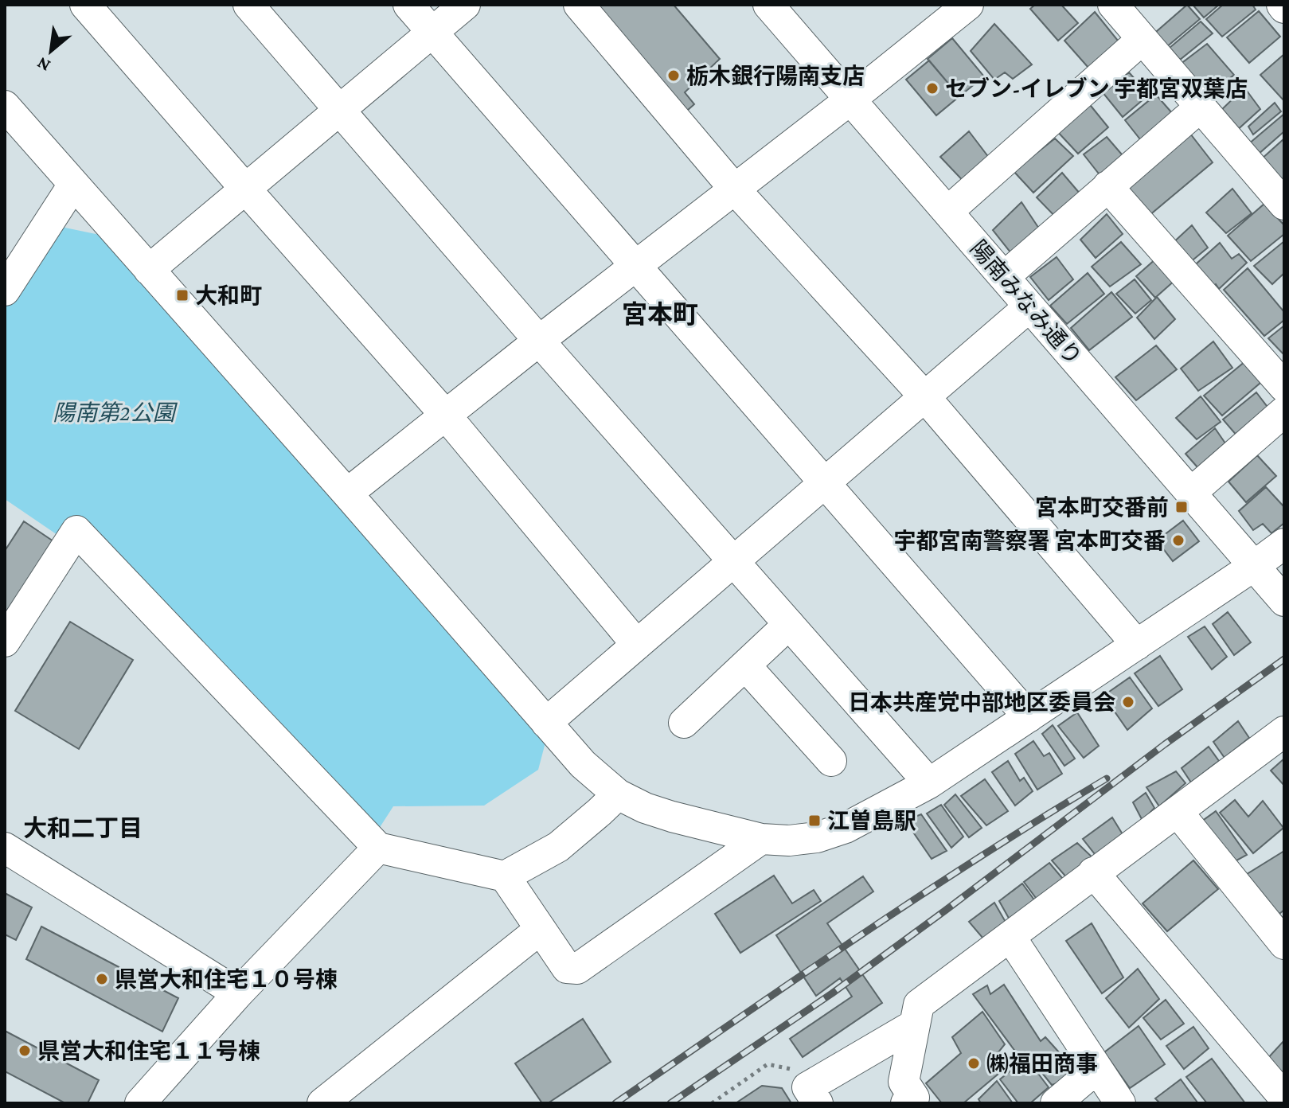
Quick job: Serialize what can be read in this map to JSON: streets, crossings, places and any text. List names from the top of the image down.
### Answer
{
  "streets": {
    "street": ["陽南みなみ通り"]
  },
  "districts": ["宮本町", "大和二丁目"],
  "parks": ["陽南第2公園"],
  "places": {
    "other": [
      "栃木銀行陽南支店",
      "セブン-イレブン 宇都宮双葉店",
      "宇都宮南警察署 宮本町交番",
      "日本共産党中部地区委員会",
      "県営大和住宅１０号棟",
      "県営大和住宅１１号棟",
      "㈱福田商事"
    ],
    "transit": ["大和町", "宮本町交番前", "江曽島駅"]
  },
  "north": "bottom left"
}
